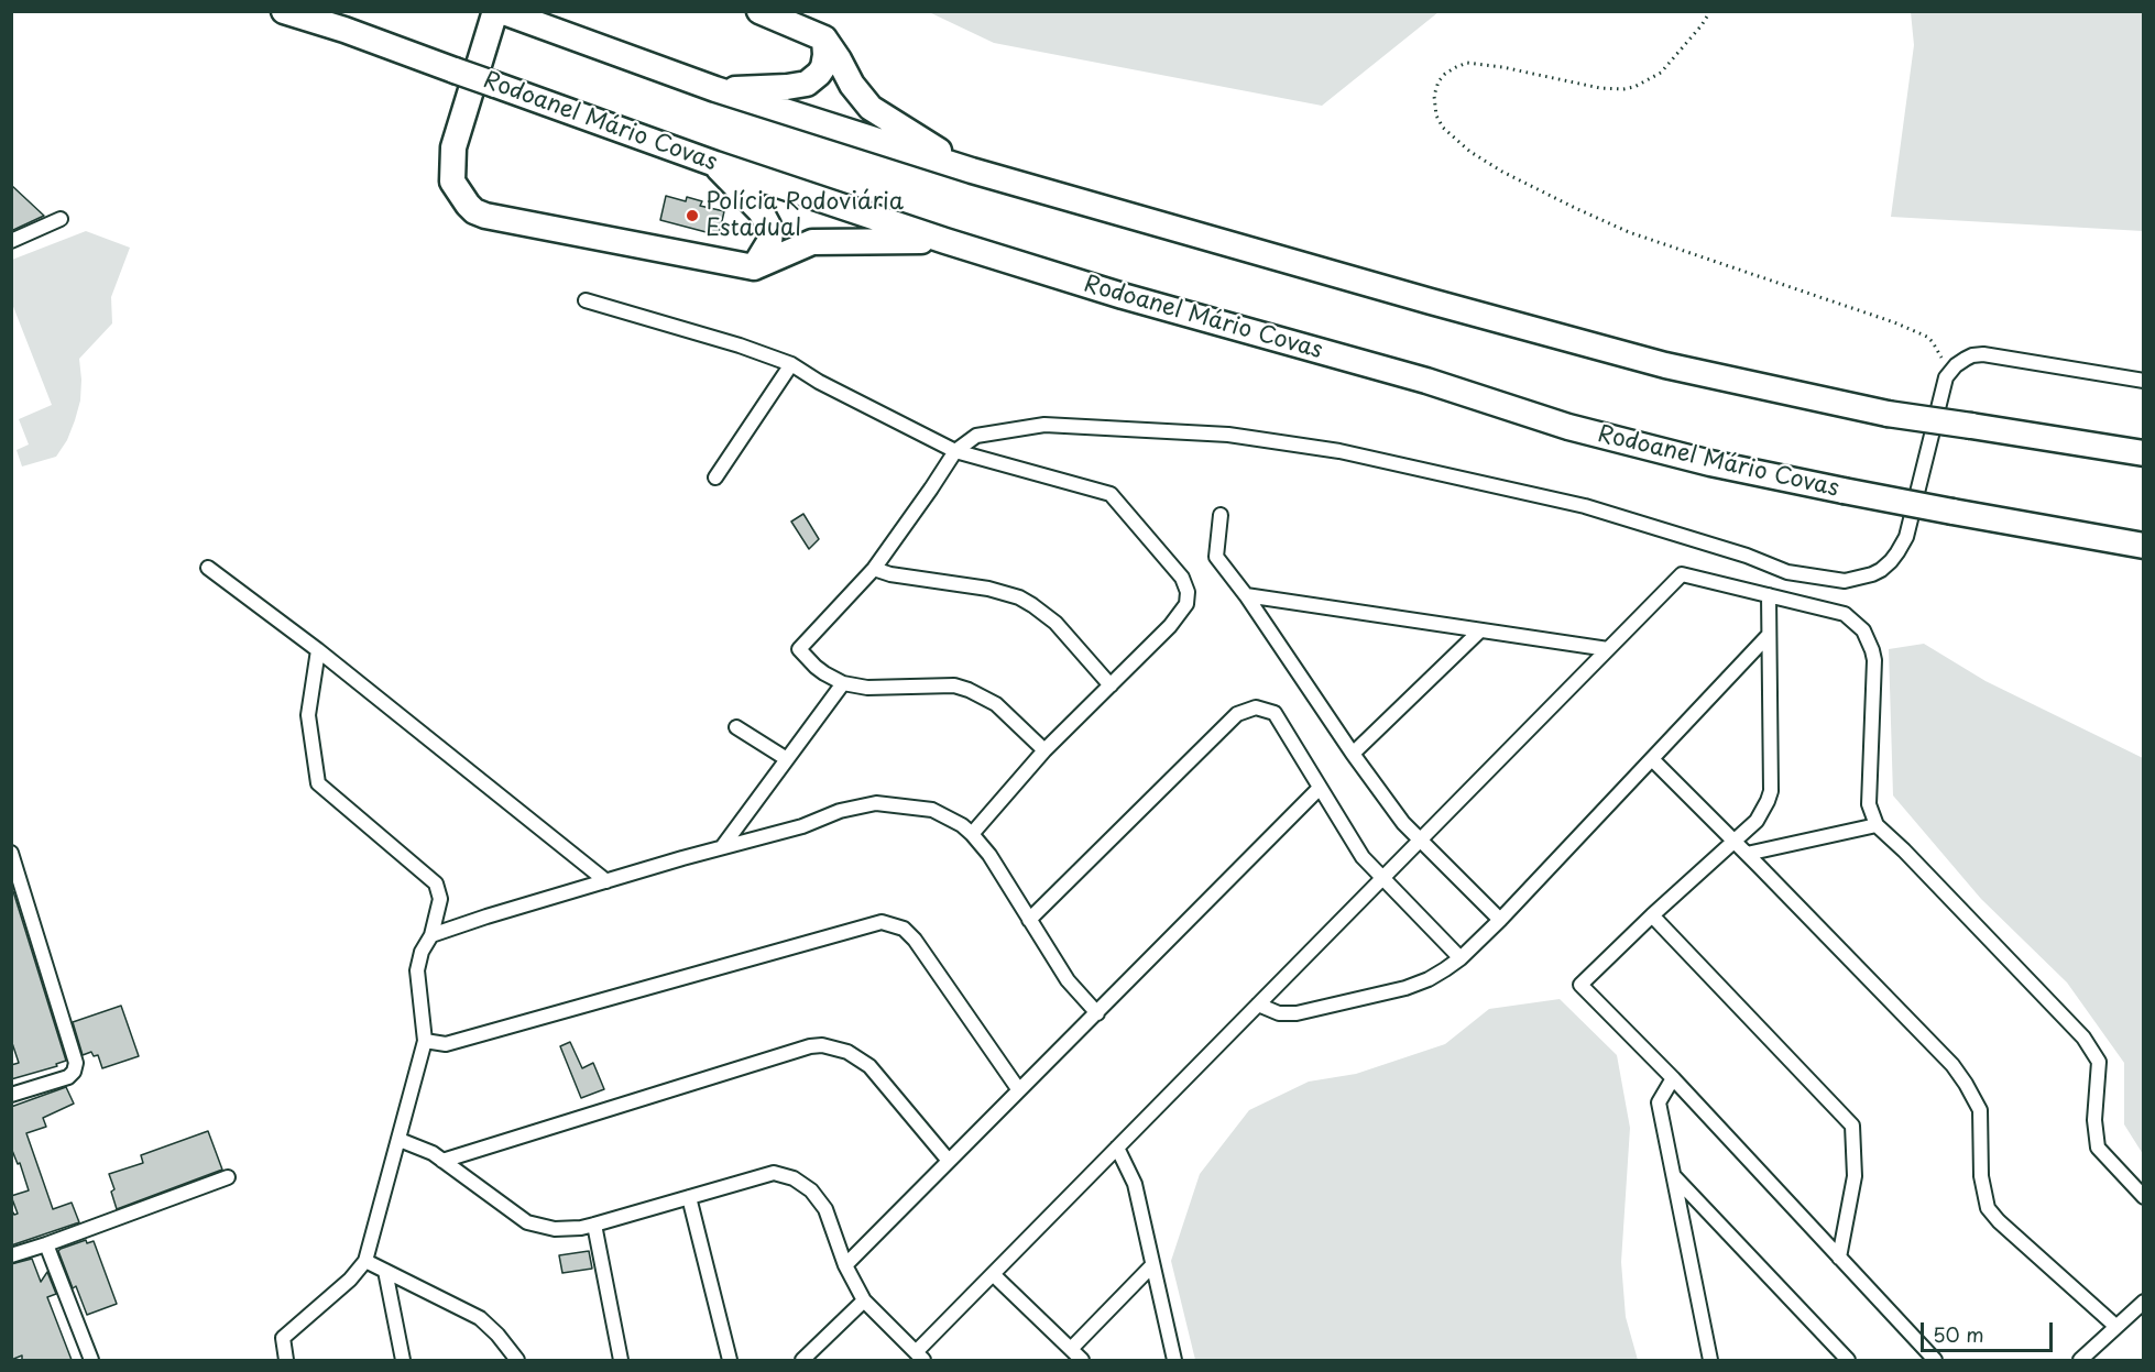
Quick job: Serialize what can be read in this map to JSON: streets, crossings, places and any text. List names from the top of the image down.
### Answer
{
  "streets": {
    "highway": ["Rodoanel Mário Covas"]
  },
  "places": ["Polícia Rodoviária Estadual"],
  "scale_bar": "50 m"
}
